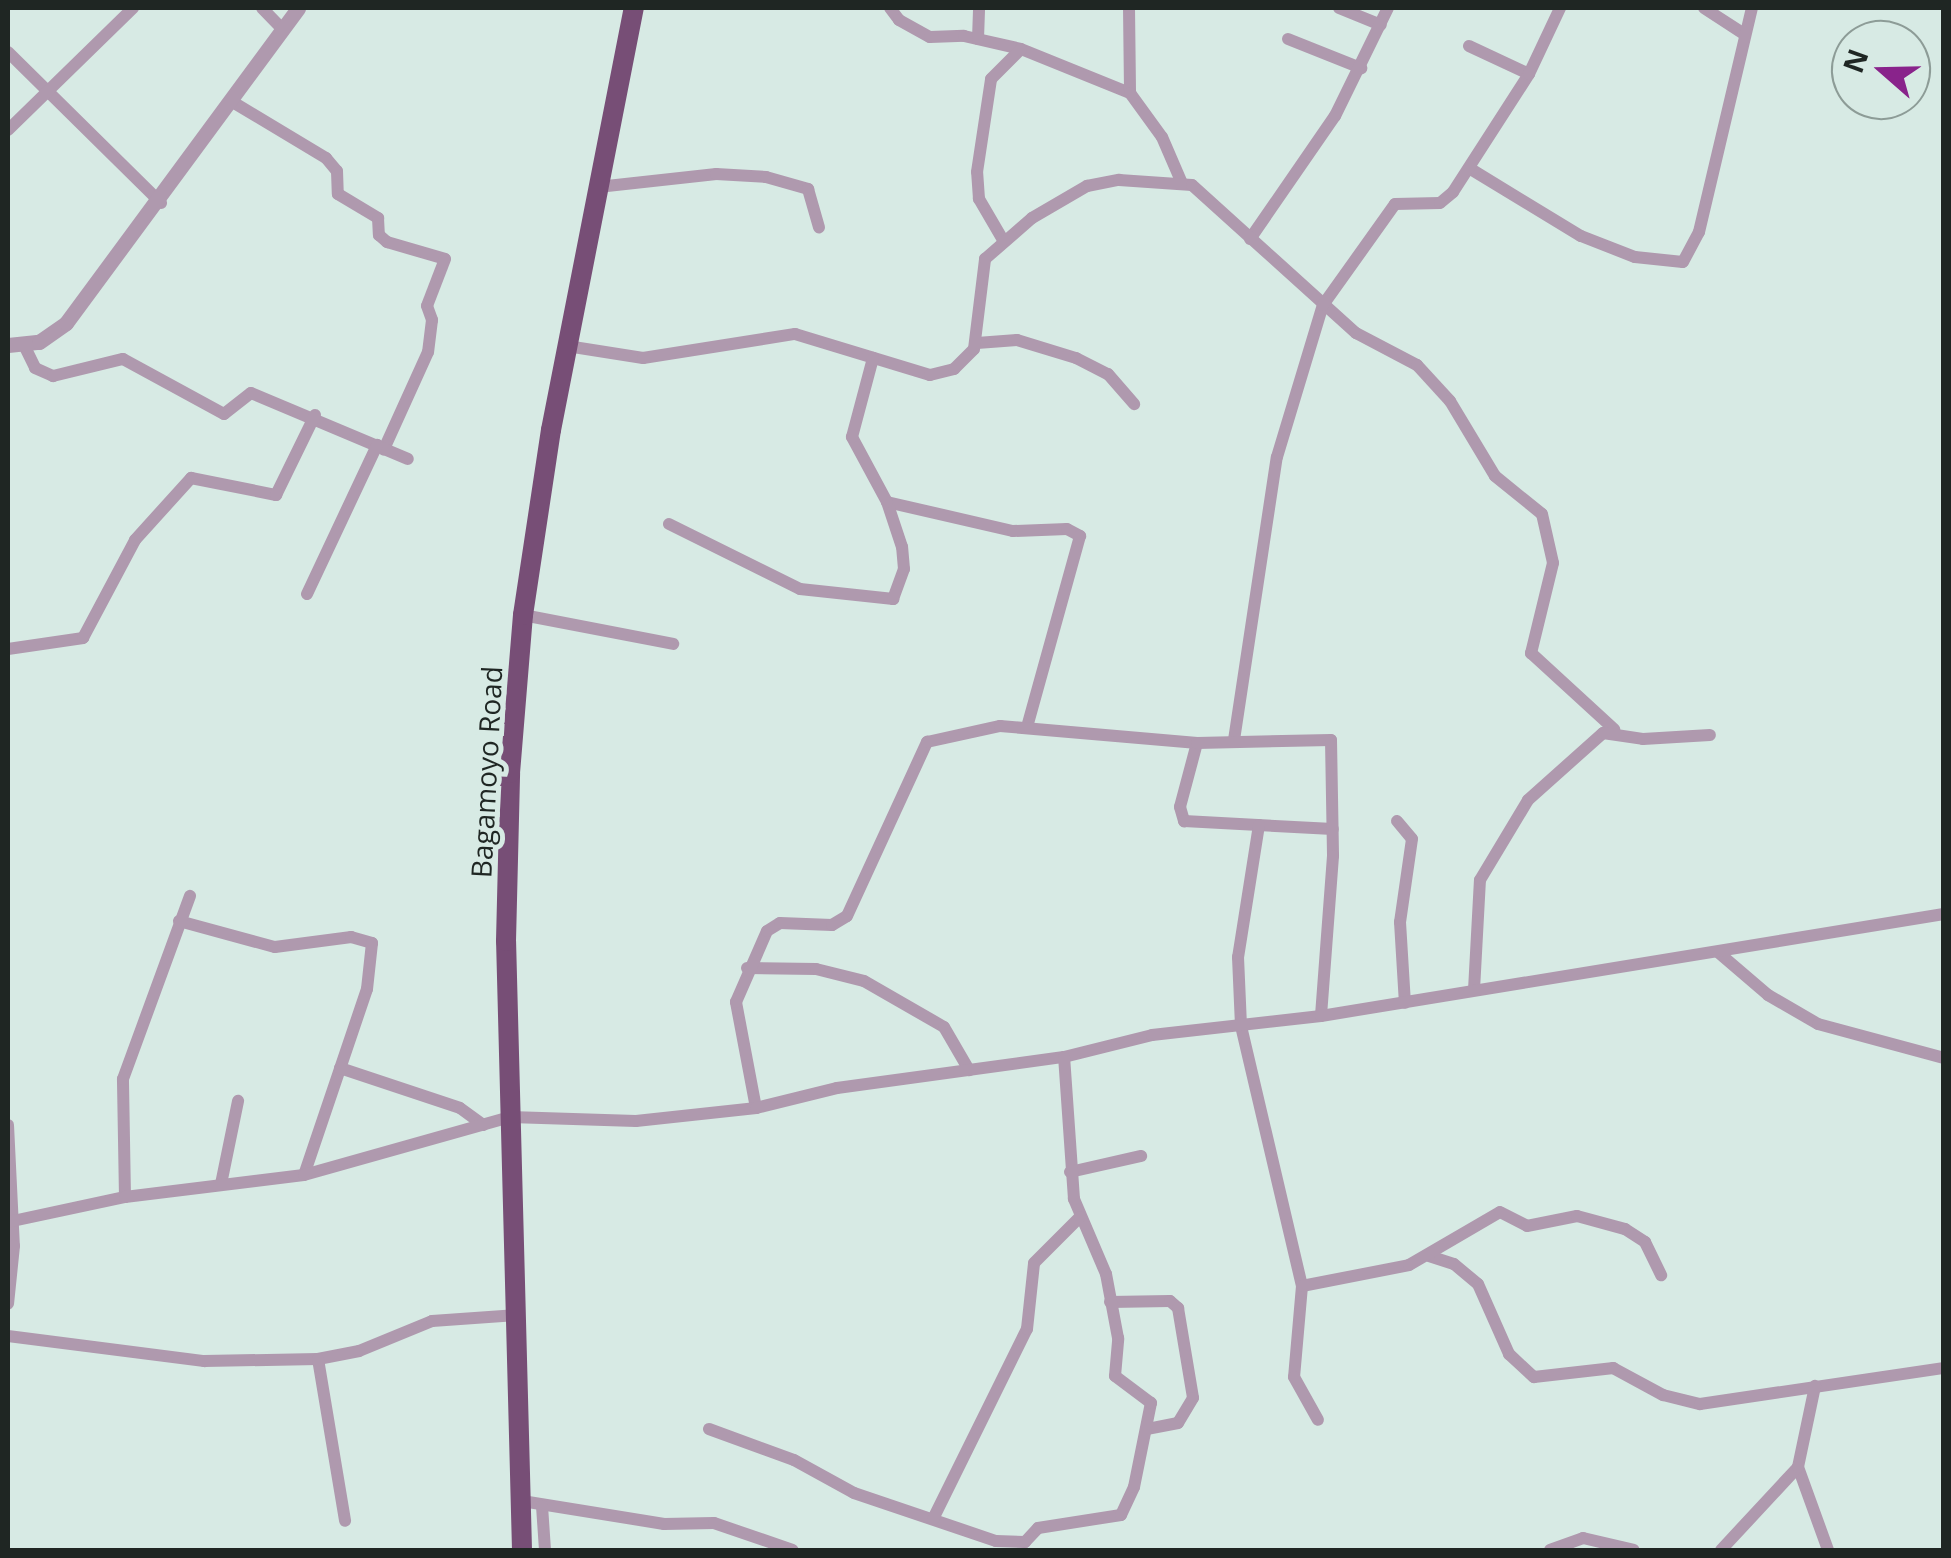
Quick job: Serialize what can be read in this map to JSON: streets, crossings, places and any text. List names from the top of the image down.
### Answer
{
  "streets": {
    "highway": ["Bagamoyo Road"]
  },
  "north": "left"
}
